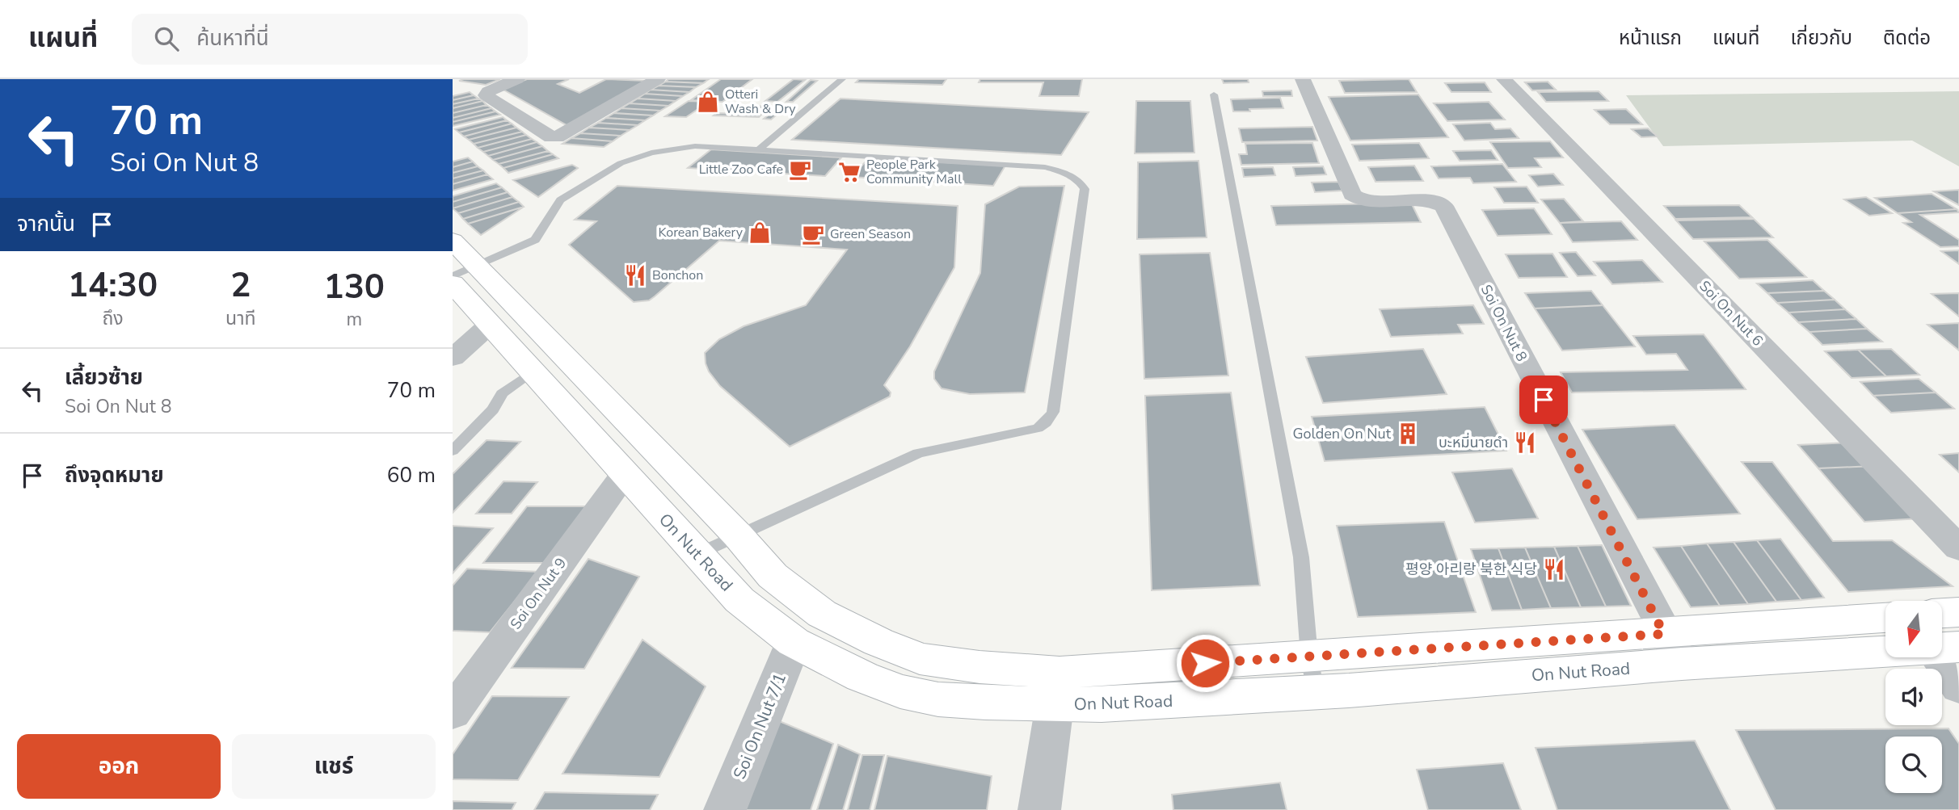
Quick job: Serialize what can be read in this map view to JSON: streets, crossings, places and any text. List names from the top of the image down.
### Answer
{
  "streets": {
    "main road": ["On Nut Road"],
    "street": [
      "Soi On Nut 6",
      "Soi On Nut 8",
      "Soi On Nut 9",
      "Soi On Nut 7/1"
    ]
  },
  "crossings": [
    ["Soi On Nut 8", "On Nut Road"],
    ["On Nut Road", "Soi On Nut 9"],
    ["On Nut Road", "Soi On Nut 7/1"]
  ],
  "places": {
    "shop": ["Otteri Wash & Dry", "Korean Bakery"],
    "cafe": ["Little Zoo Cafe", "Green Season"],
    "supermarket": ["People Park Community Mall"],
    "restaurant": ["Bonchon", "บะหมี่นายดำ", "평양 아리랑 북한 식당"],
    "building": ["Golden On Nut"]
  },
  "north": "bottom",
  "page": {
    "header": "แผนที่",
    "search": "ค้นหาที่นี่",
    "nav": [
      "หน้าแรก",
      "แผนที่",
      "เกี่ยวกับ",
      "ติดต่อ"
    ],
    "turn": ["70 m", "Soi On Nut 8"],
    "then": "จากนั้น",
    "eta": [
      "14:30",
      "ถึง",
      "2",
      "นาที",
      "130",
      "m"
    ],
    "list": [
      {
        "name": "เลี้ยวซ้าย",
        "note": "Soi On Nut 8",
        "value": "70 m"
      },
      {
        "name": "ถึงจุดหมาย",
        "value": "60 m"
      }
    ],
    "buttons": ["ออก", "แชร์"]
  }
}
